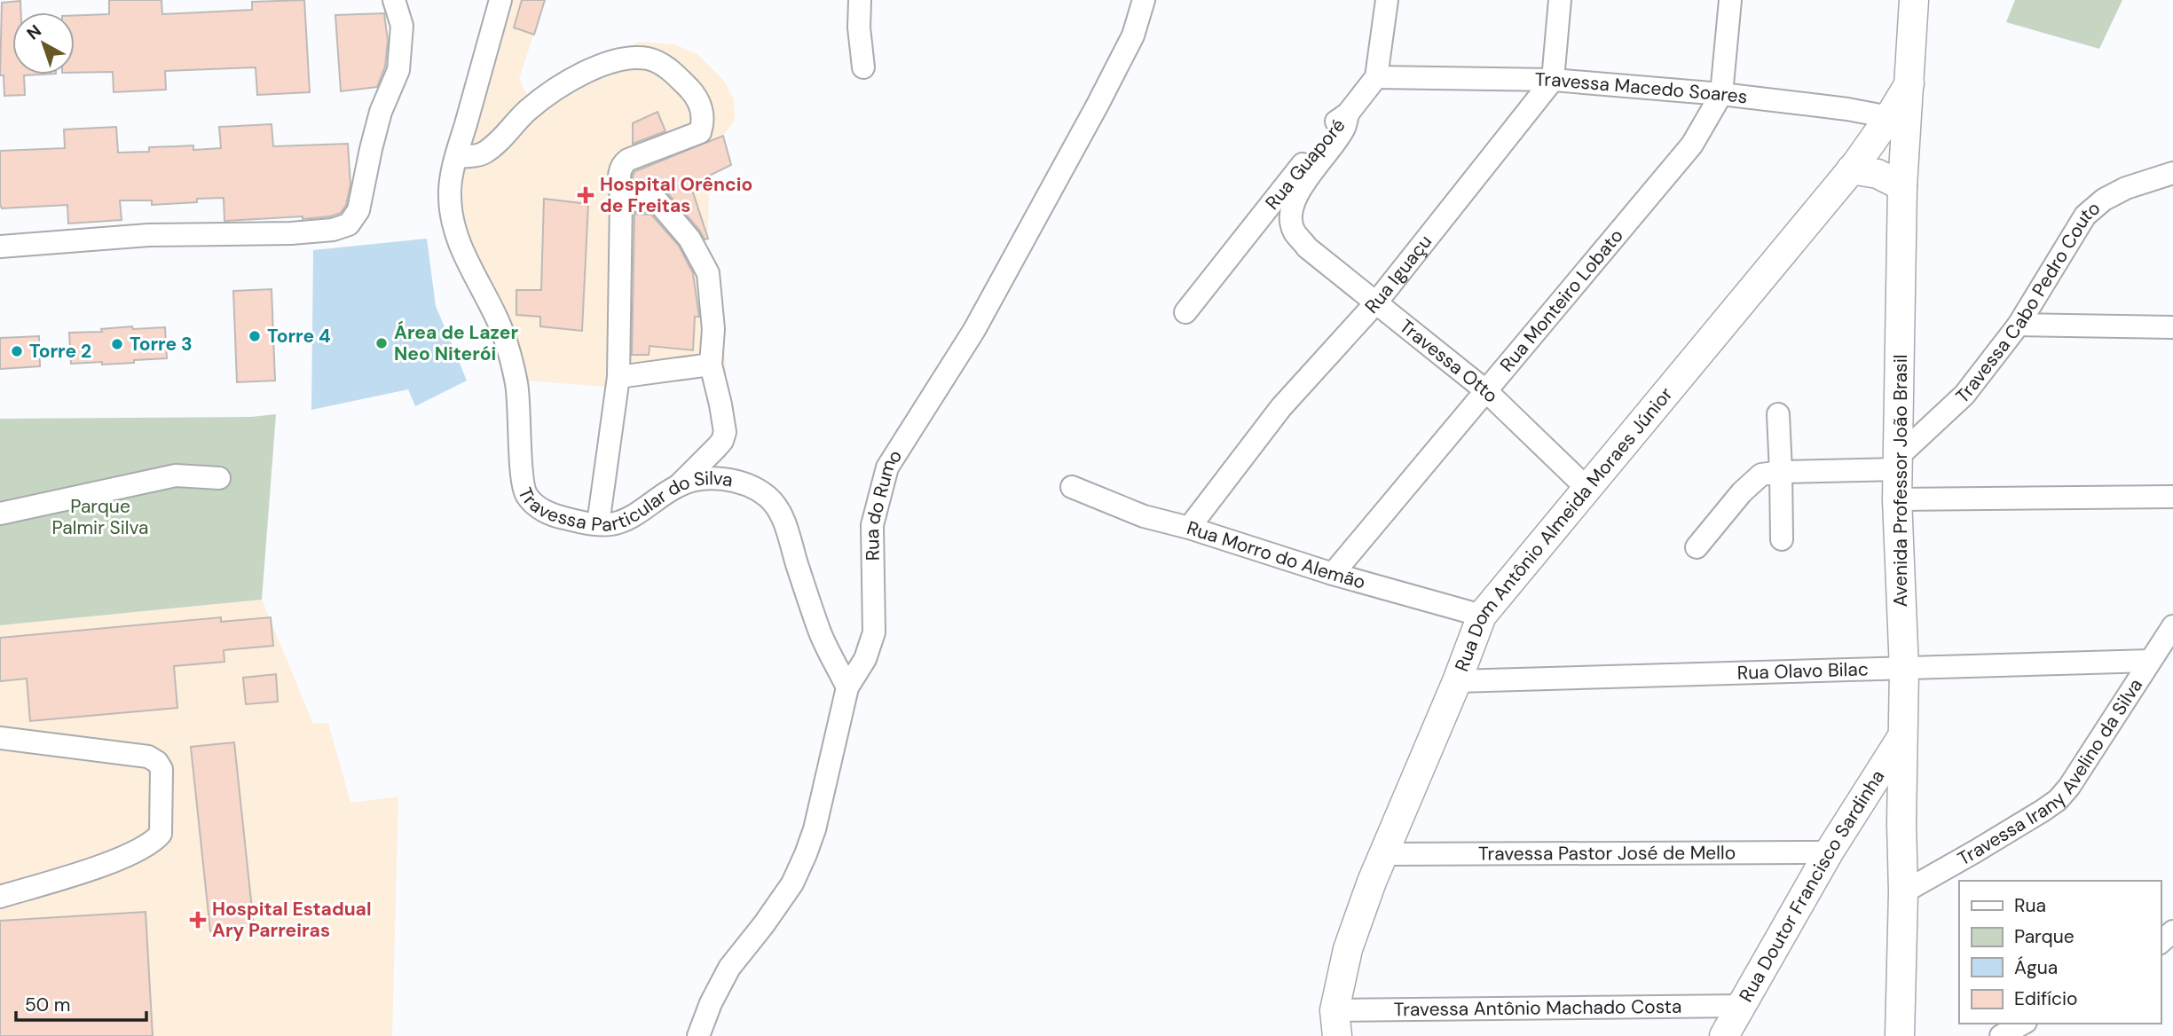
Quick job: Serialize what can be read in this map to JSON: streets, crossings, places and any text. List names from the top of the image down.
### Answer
{
  "streets": {
    "main road": ["Avenida Professor João Brasil", "Rua Dom Antônio Almeida Moraes Júnior", "Rua Doutor Francisco Sardinha"],
    "street": [
      "Travessa Macedo Soares",
      "Rua Guaporé",
      "Rua Iguaçu",
      "Rua Monteiro Lobato",
      "Travessa Cabo Pedro Couto",
      "Travessa Otto",
      "Travessa Particular do Silva",
      "Rua do Rumo",
      "Rua Morro do Alemão",
      "Rua Olavo Bilac",
      "Travessa Irany Avelino da Silva",
      "Travessa Pastor José de Mello",
      "Travessa Antônio Machado Costa"
    ]
  },
  "crossings": [
    ["Travessa Macedo Soares", "Rua Guaporé"],
    ["Travessa Macedo Soares", "Rua Iguaçu"],
    ["Travessa Macedo Soares", "Rua Monteiro Lobato"],
    ["Travessa Macedo Soares", "Avenida Professor João Brasil"],
    ["Travessa Macedo Soares", "Rua Dom Antônio Almeida Moraes Júnior"],
    ["Rua Guaporé", "Travessa Otto"],
    ["Rua Iguaçu", "Travessa Otto"],
    ["Rua Iguaçu", "Rua Morro do Alemão"],
    ["Rua Monteiro Lobato", "Travessa Otto"],
    ["Rua Monteiro Lobato", "Rua Morro do Alemão"],
    ["Travessa Cabo Pedro Couto", "Avenida Professor João Brasil"],
    ["Travessa Otto", "Rua Dom Antônio Almeida Moraes Júnior"],
    ["Travessa Particular do Silva", "Rua do Rumo"],
    ["Avenida Professor João Brasil", "Rua Dom Antônio Almeida Moraes Júnior"],
    ["Avenida Professor João Brasil", "Rua Olavo Bilac"],
    ["Avenida Professor João Brasil", "Travessa Irany Avelino da Silva"],
    ["Avenida Professor João Brasil", "Rua Doutor Francisco Sardinha"],
    ["Rua Dom Antônio Almeida Moraes Júnior", "Rua Morro do Alemão"],
    ["Rua Dom Antônio Almeida Moraes Júnior", "Rua Olavo Bilac"],
    ["Rua Dom Antônio Almeida Moraes Júnior", "Travessa Pastor José de Mello"],
    ["Rua Dom Antônio Almeida Moraes Júnior", "Travessa Antônio Machado Costa"],
    ["Rua Olavo Bilac", "Travessa Irany Avelino da Silva"],
    ["Travessa Pastor José de Mello", "Rua Doutor Francisco Sardinha"],
    ["Rua Doutor Francisco Sardinha", "Travessa Antônio Machado Costa"]
  ],
  "parks": ["Parque Palmir Silva"],
  "places": {
    "health": ["Hospital Orêncio de Freitas", "Hospital Estadual Ary Parreiras"],
    "other": [
      "Torre 4",
      "Área de Lazer Neo Niterói",
      "Torre 3",
      "Torre 2"
    ]
  },
  "legend": [
    "Rua",
    "Parque",
    "Água",
    "Edifício"
  ],
  "scale_bar": "50 m",
  "north": "top left"
}
